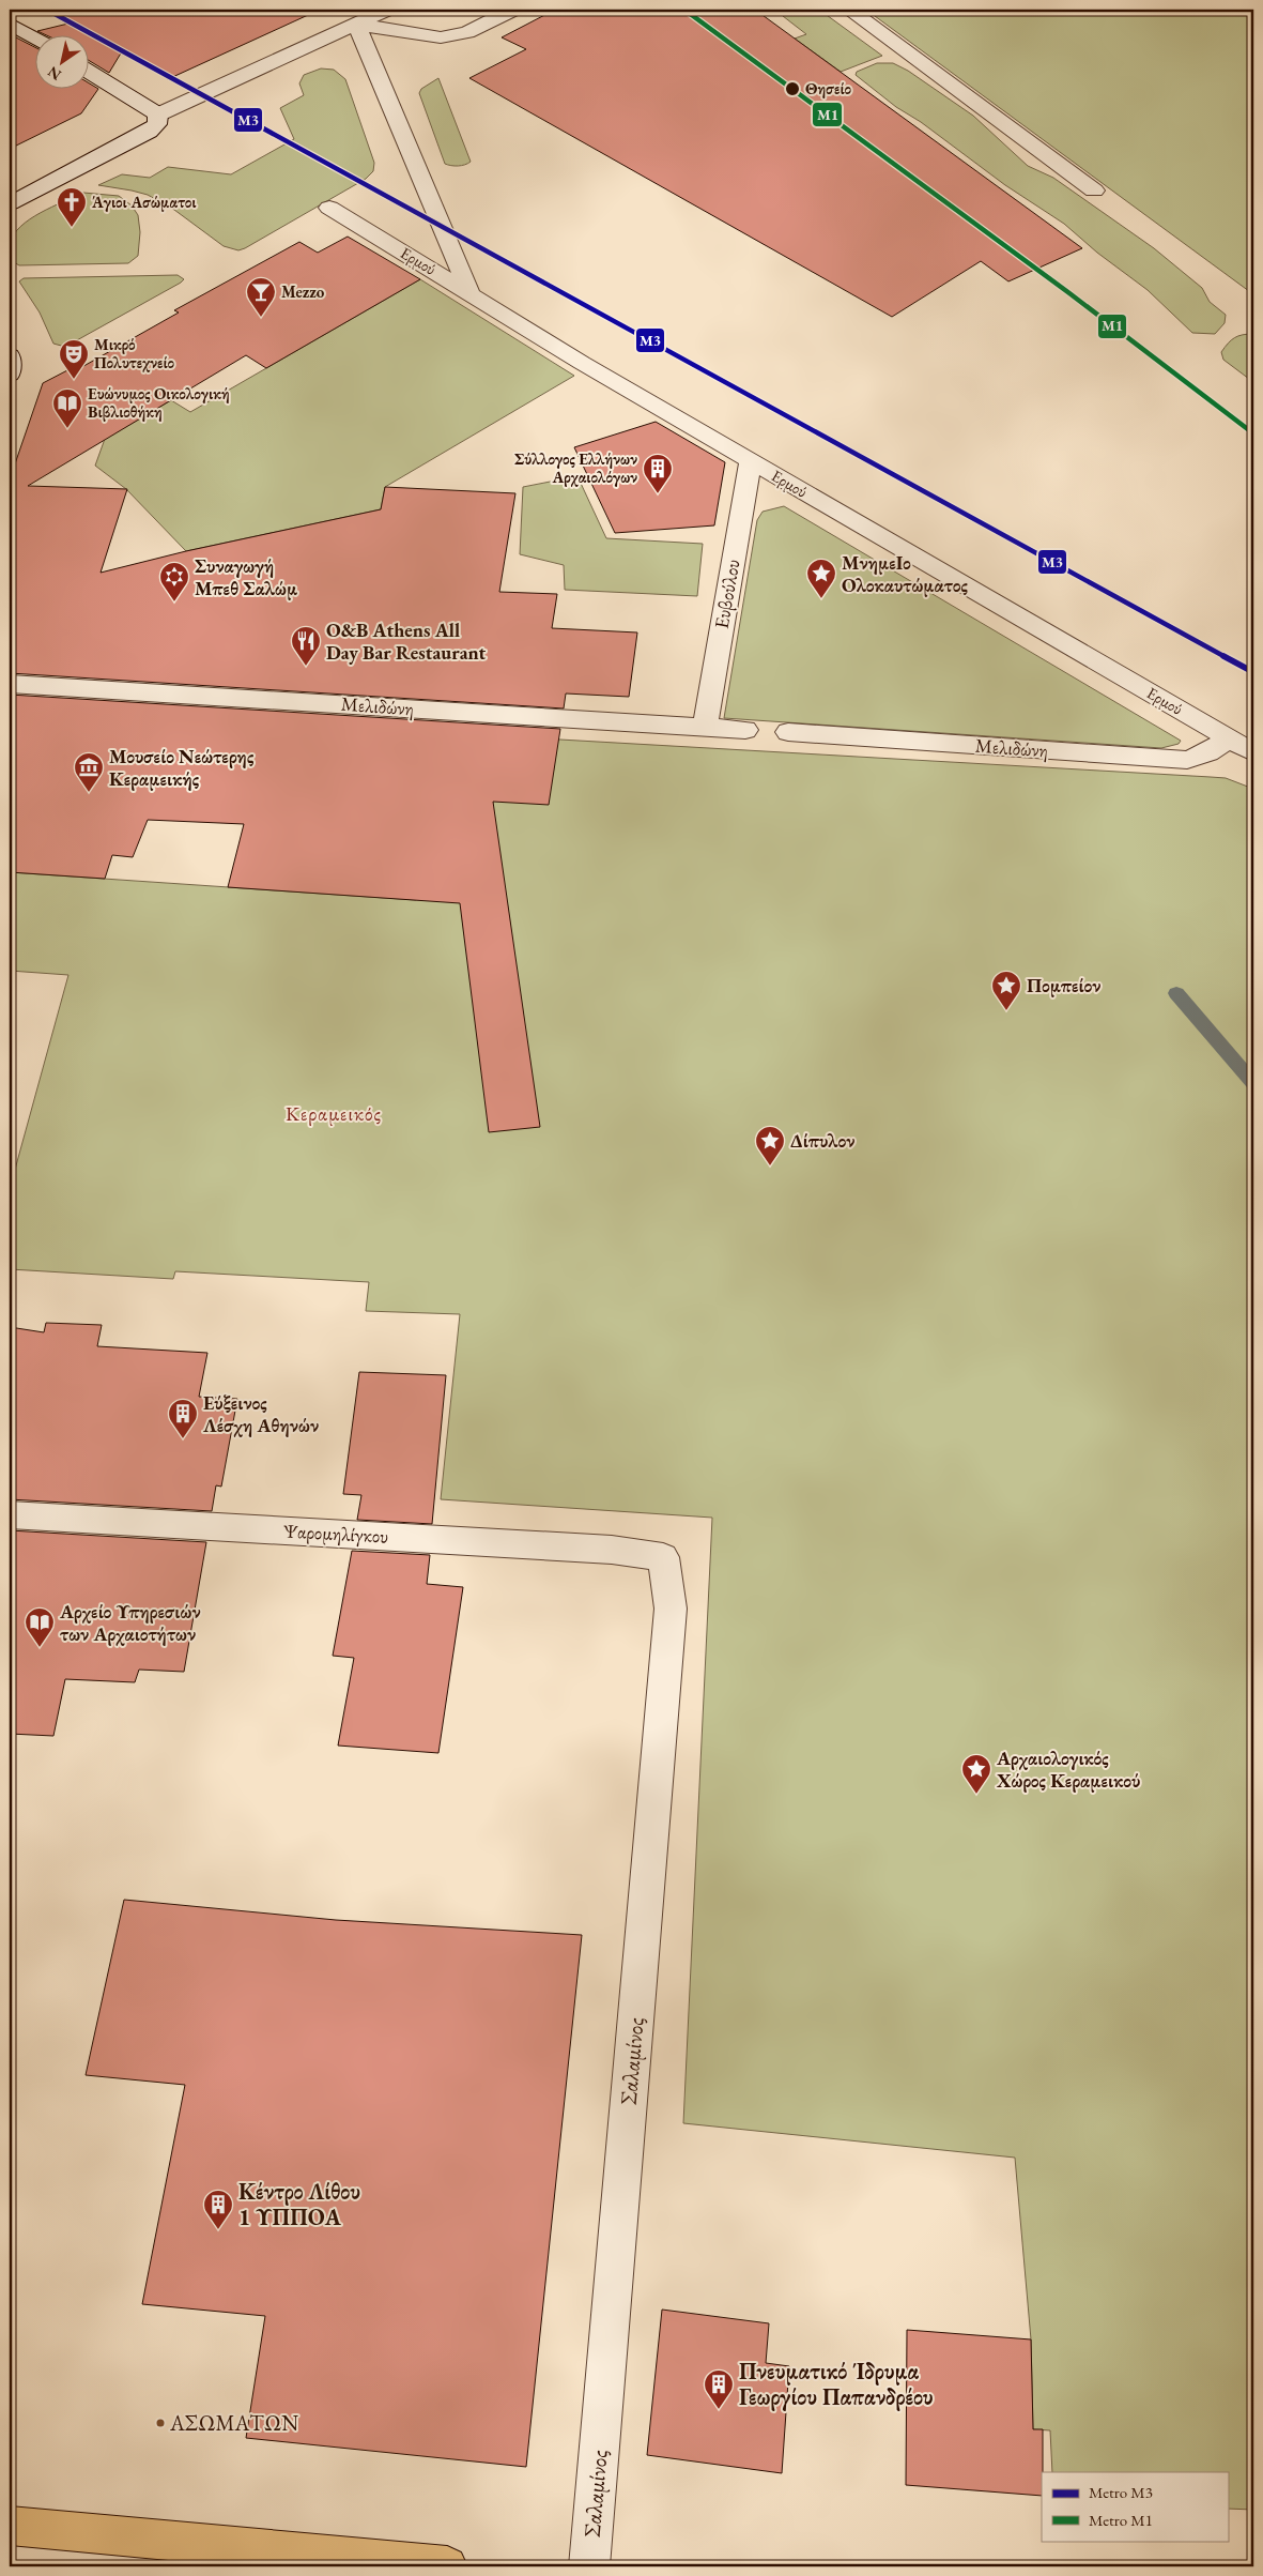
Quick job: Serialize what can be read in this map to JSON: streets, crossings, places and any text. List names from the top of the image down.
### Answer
{
  "streets": {
    "street": [
      "Ερμού",
      "Ευβούλου",
      "Μελιδώνη",
      "Ψαρομηλίγκου",
      "Σαλαμίνος"
    ]
  },
  "crossings": [
    ["Ερμού", "Ευβούλου"],
    ["Ερμού", "Μελιδώνη"],
    ["Ευβούλου", "Μελιδώνη"],
    ["Ψαρομηλίγκου", "Σαλαμίνος"]
  ],
  "districts": ["Κεραμεικός"],
  "places": {
    "other": ["Θησείο", "ΑΣΩΜΑΤΩΝ"],
    "church": ["Άγιοι Ασώματοι"],
    "bar": ["Mezzo"],
    "theatre": ["Μικρό Πολυτεχνείο"],
    "library": ["Ευώνυμος Οικολογική Βιβλιοθήκη", "Αρχείο Υπηρεσιών των Αρχαιοτήτων"],
    "building": [
      "Σύλλογος Ελλήνων Αρχαιολόγων",
      "Εύξεινος Λέσχη Αθηνών",
      "Κέντρο Λίθου 1 ΥΠΠΟΑ",
      "Πνευματικό Ίδρυμα Γεωργίου Παπανδρέου"
    ],
    "place": [
      "ΜνημεΙο Ολοκαυτώματος",
      "Πομπείον",
      "Δίπυλον",
      "Αρχαιολογικός Χώρος Κεραμεικού"
    ],
    "synagogue": ["Συναγωγή Μπεθ Σαλώμ"],
    "restaurant": ["O&B Athens All Day Bar Restaurant"],
    "museum": ["Μουσείο Νεώτερης Κεραμεικής"]
  },
  "lines": ["metro line Μ3", "metro line Μ1"],
  "legend": ["Metro Μ3", "Metro Μ1"],
  "north": "bottom left"
}
